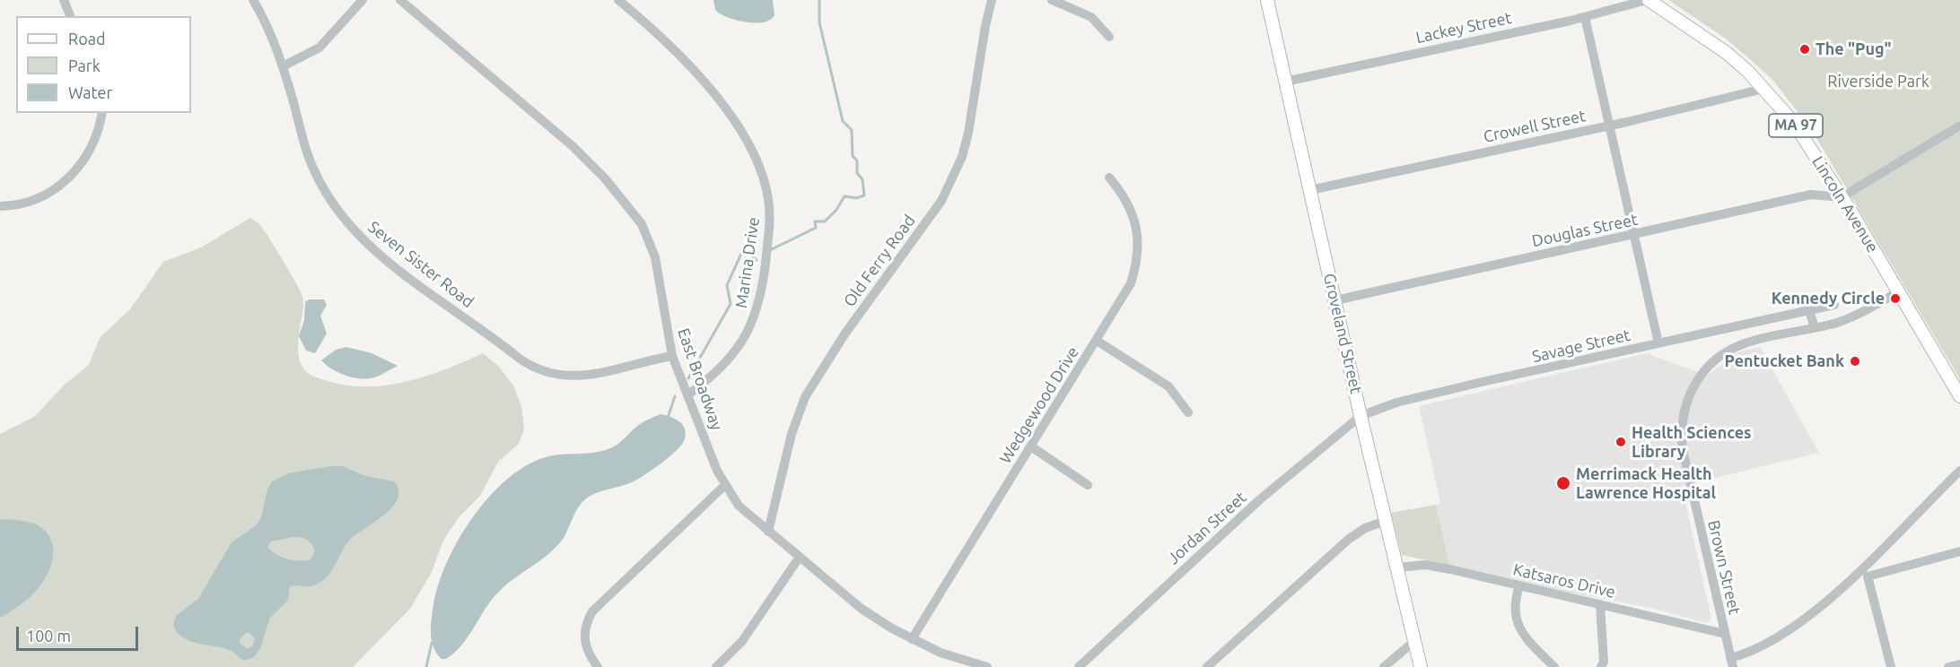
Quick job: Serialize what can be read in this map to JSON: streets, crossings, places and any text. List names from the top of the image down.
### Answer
{
  "streets": {
    "main road": ["MA 97", "Lincoln Avenue", "Groveland Street"],
    "street": [
      "Lackey Street",
      "Crowell Street",
      "Douglas Street",
      "Old Ferry Road",
      "Marina Drive",
      "Seven Sister Road",
      "Savage Street",
      "East Broadway",
      "Wedgewood Drive",
      "Jordan Street",
      "Brown Street",
      "Katsaros Drive"
    ]
  },
  "crossings": [
    ["Lackey Street", "Lincoln Avenue"],
    ["Lackey Street", "Groveland Street"],
    ["Crowell Street", "Lincoln Avenue"],
    ["Crowell Street", "Groveland Street"],
    ["Lincoln Avenue", "Douglas Street"],
    ["Lincoln Avenue", "Brown Street"],
    ["Douglas Street", "Groveland Street"],
    ["Old Ferry Road", "East Broadway"],
    ["Marina Drive", "East Broadway"],
    ["Seven Sister Road", "East Broadway"],
    ["Groveland Street", "Savage Street"],
    ["Groveland Street", "Jordan Street"],
    ["Groveland Street", "Katsaros Drive"],
    ["Savage Street", "Jordan Street"],
    ["East Broadway", "Wedgewood Drive"],
    ["Brown Street", "Katsaros Drive"]
  ],
  "parks": ["Riverside Park"],
  "places": [
    "The \"Pug\"",
    "Kennedy Circle",
    "Pentucket Bank",
    "Health Sciences Library",
    "Merrimack Health Lawrence Hospital"
  ],
  "legend": ["Road", "Park", "Water"],
  "scale_bar": "100 m"
}
